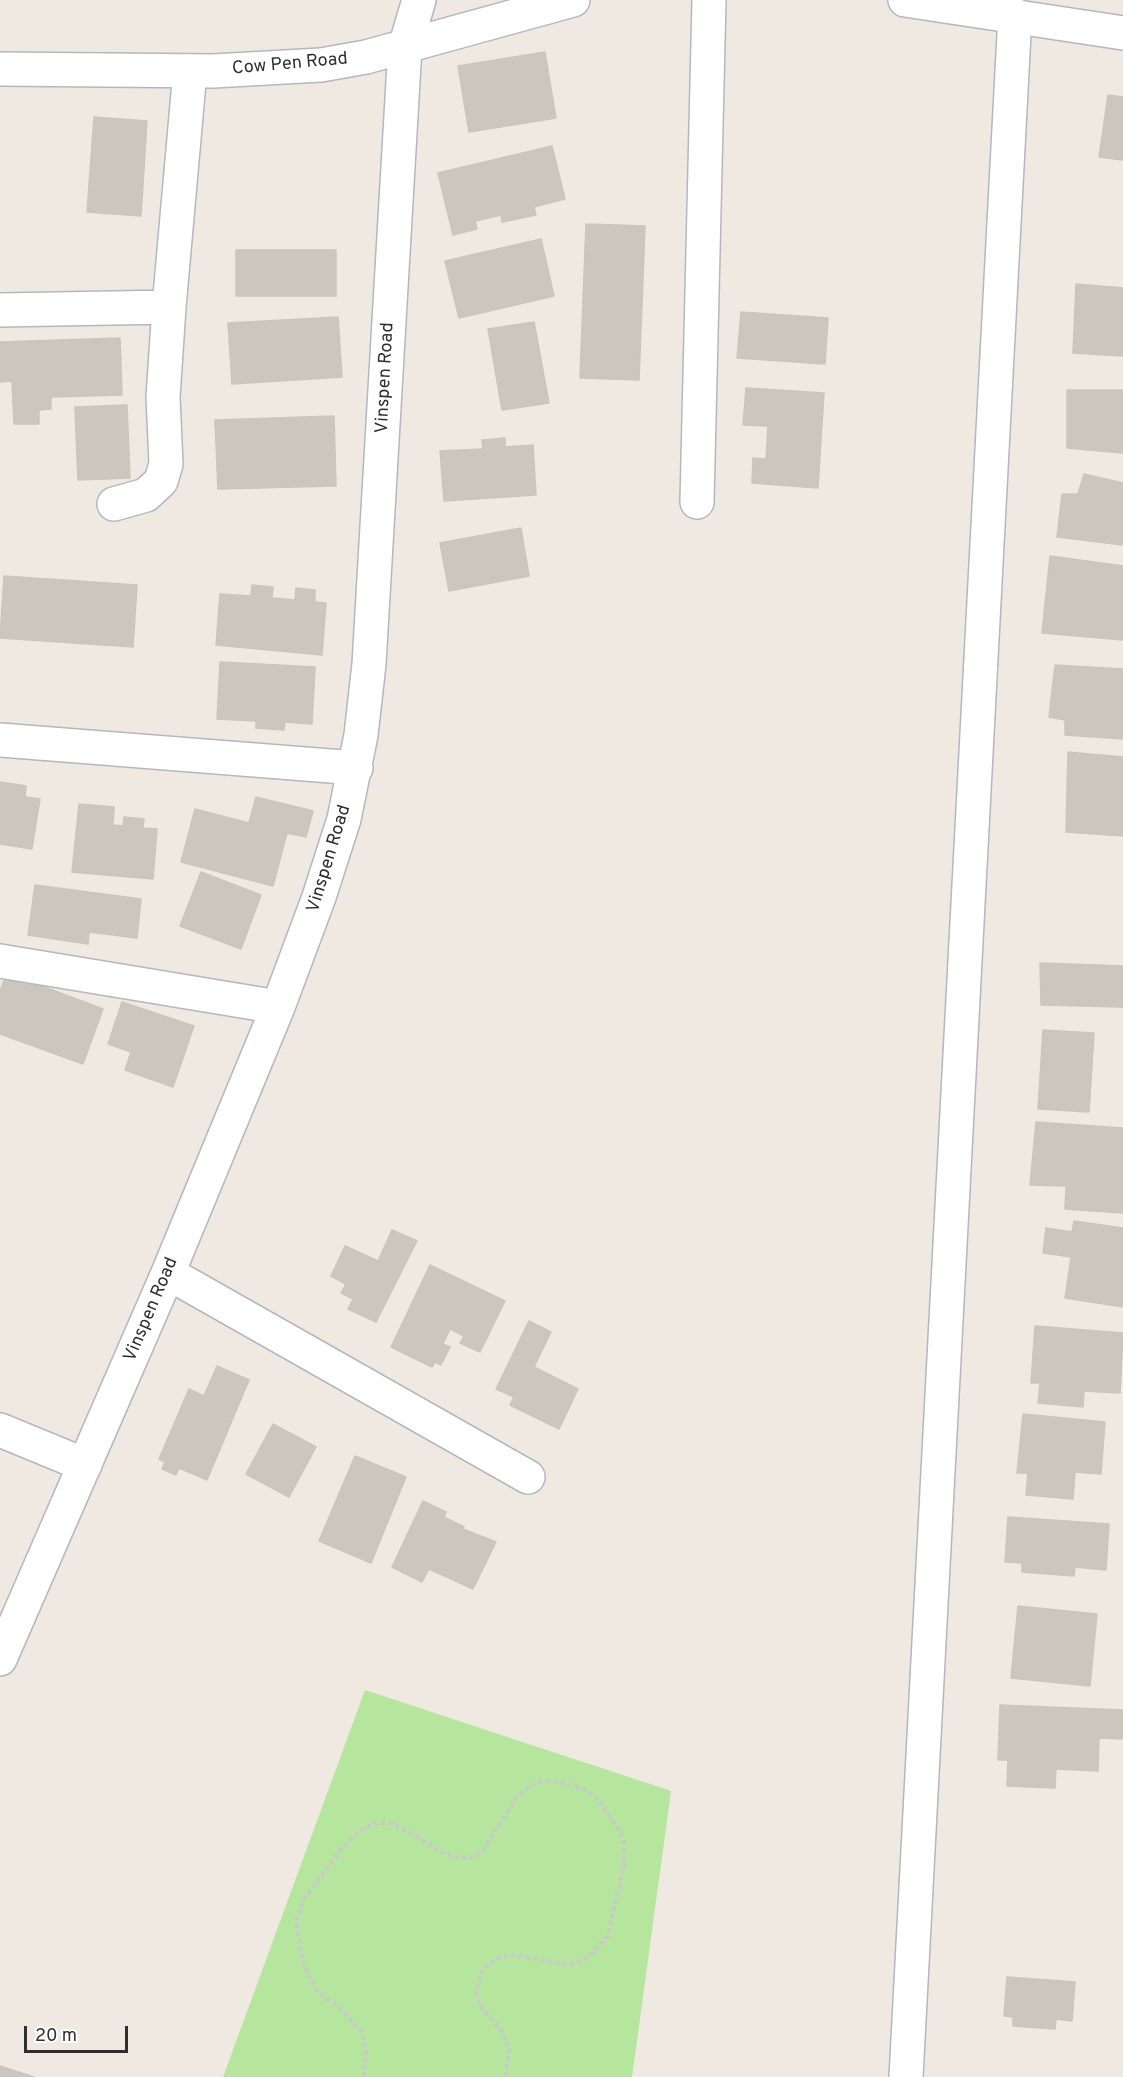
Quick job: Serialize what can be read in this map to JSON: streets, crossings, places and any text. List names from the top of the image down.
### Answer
{
  "streets": {
    "street": ["Cow Pen Road", "Vinspen Road"]
  },
  "crossings": [
    ["Cow Pen Road", "Vinspen Road"]
  ],
  "scale_bar": "20 m"
}
